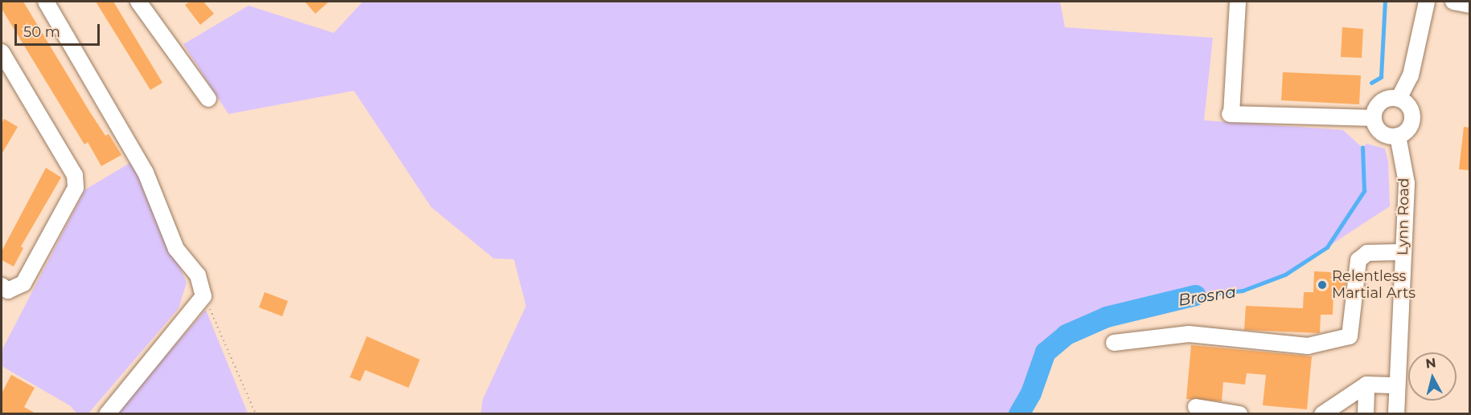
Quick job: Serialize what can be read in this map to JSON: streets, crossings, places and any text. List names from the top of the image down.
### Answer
{
  "streets": {
    "street": ["Lynn Road"]
  },
  "water": ["Brosna"],
  "places": ["Relentless Martial Arts"],
  "scale_bar": "50 m",
  "north": "top"
}
